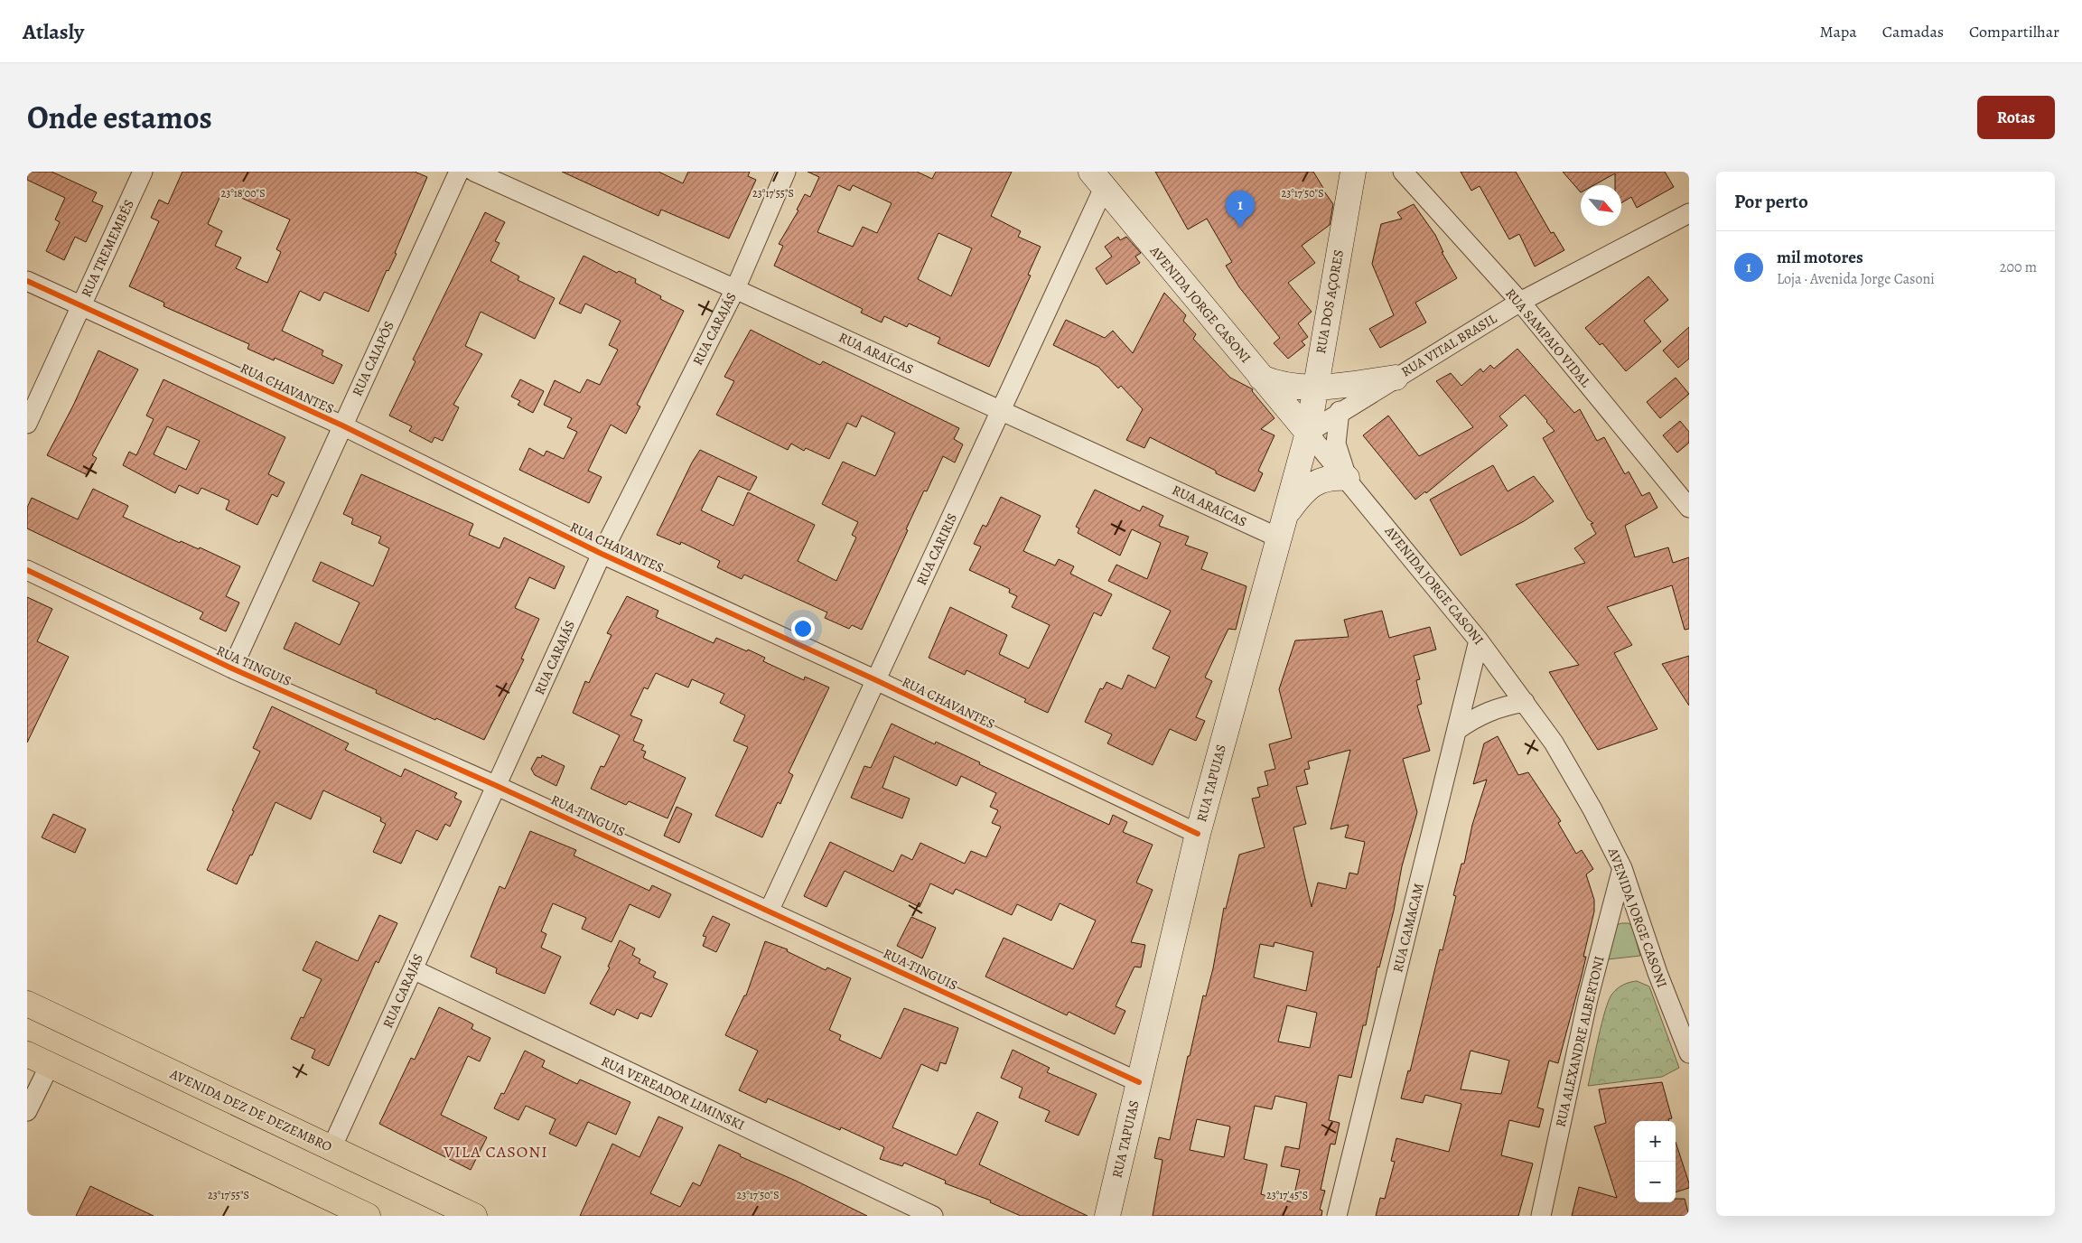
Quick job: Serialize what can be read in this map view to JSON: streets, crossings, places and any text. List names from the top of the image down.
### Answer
{
  "streets": {
    "highway": ["AVENIDA DEZ DE DEZEMBRO"],
    "street": [
      "RUA TREMEMBÉS",
      "RUA DOS AÇORES",
      "AVENIDA JORGE CASONI",
      "RUA CARAJÁS",
      "RUA SAMPAIO VIDAL",
      "RUA VITAL BRASIL",
      "RUA ARAÍCAS",
      "RUA CAIAPÓS",
      "RUA CHAVANTES",
      "RUA CARIRIS",
      "RUA TINGUIS",
      "RUA TAPUIAS",
      "RUA CAMACAM",
      "RUA ALEXANDRE ALBERTONI",
      "RUA VEREADOR LIMINSKI"
    ]
  },
  "crossings": [
    ["RUA TREMEMBÉS", "RUA CHAVANTES"],
    ["RUA DOS AÇORES", "AVENIDA JORGE CASONI"],
    ["RUA DOS AÇORES", "RUA VITAL BRASIL"],
    ["RUA DOS AÇORES", "RUA TAPUIAS"],
    ["AVENIDA JORGE CASONI", "RUA VITAL BRASIL"],
    ["AVENIDA JORGE CASONI", "RUA CARIRIS"],
    ["AVENIDA JORGE CASONI", "RUA TAPUIAS"],
    ["AVENIDA JORGE CASONI", "RUA CAMACAM"],
    ["AVENIDA JORGE CASONI", "RUA ALEXANDRE ALBERTONI"],
    ["RUA CARAJÁS", "RUA ARAÍCAS"],
    ["RUA CARAJÁS", "RUA CHAVANTES"],
    ["RUA CARAJÁS", "RUA TINGUIS"],
    ["RUA CARAJÁS", "RUA VEREADOR LIMINSKI"],
    ["RUA CARAJÁS", "AVENIDA DEZ DE DEZEMBRO"],
    ["RUA SAMPAIO VIDAL", "RUA VITAL BRASIL"],
    ["RUA VITAL BRASIL", "RUA TAPUIAS"],
    ["RUA ARAÍCAS", "RUA CARIRIS"],
    ["RUA ARAÍCAS", "RUA TAPUIAS"],
    ["RUA CAIAPÓS", "RUA CHAVANTES"],
    ["RUA CAIAPÓS", "RUA TINGUIS"],
    ["RUA CHAVANTES", "RUA CARIRIS"],
    ["RUA CHAVANTES", "RUA TAPUIAS"],
    ["RUA CARIRIS", "RUA TINGUIS"],
    ["RUA TINGUIS", "RUA TAPUIAS"]
  ],
  "districts": ["VILA CASONI"],
  "north": "bottom right",
  "page": {
    "header": "Atlasly",
    "nav": ["Mapa", "Camadas", "Compartilhar"],
    "title": "Onde estamos",
    "buttons": "Rotas",
    "heading": "Por perto",
    "pins": "1",
    "list": [
      {
        "mark": "1",
        "name": "mil motores",
        "note": "Loja · Avenida Jorge Casoni",
        "value": "200 m"
      }
    ],
    "map_buttons": ["+", "−"]
  },
  "coordinates": [
    "23°18'00\"S",
    "23°17'55\"S",
    "23°17'50\"S",
    "23°17'45\"S"
  ]
}
